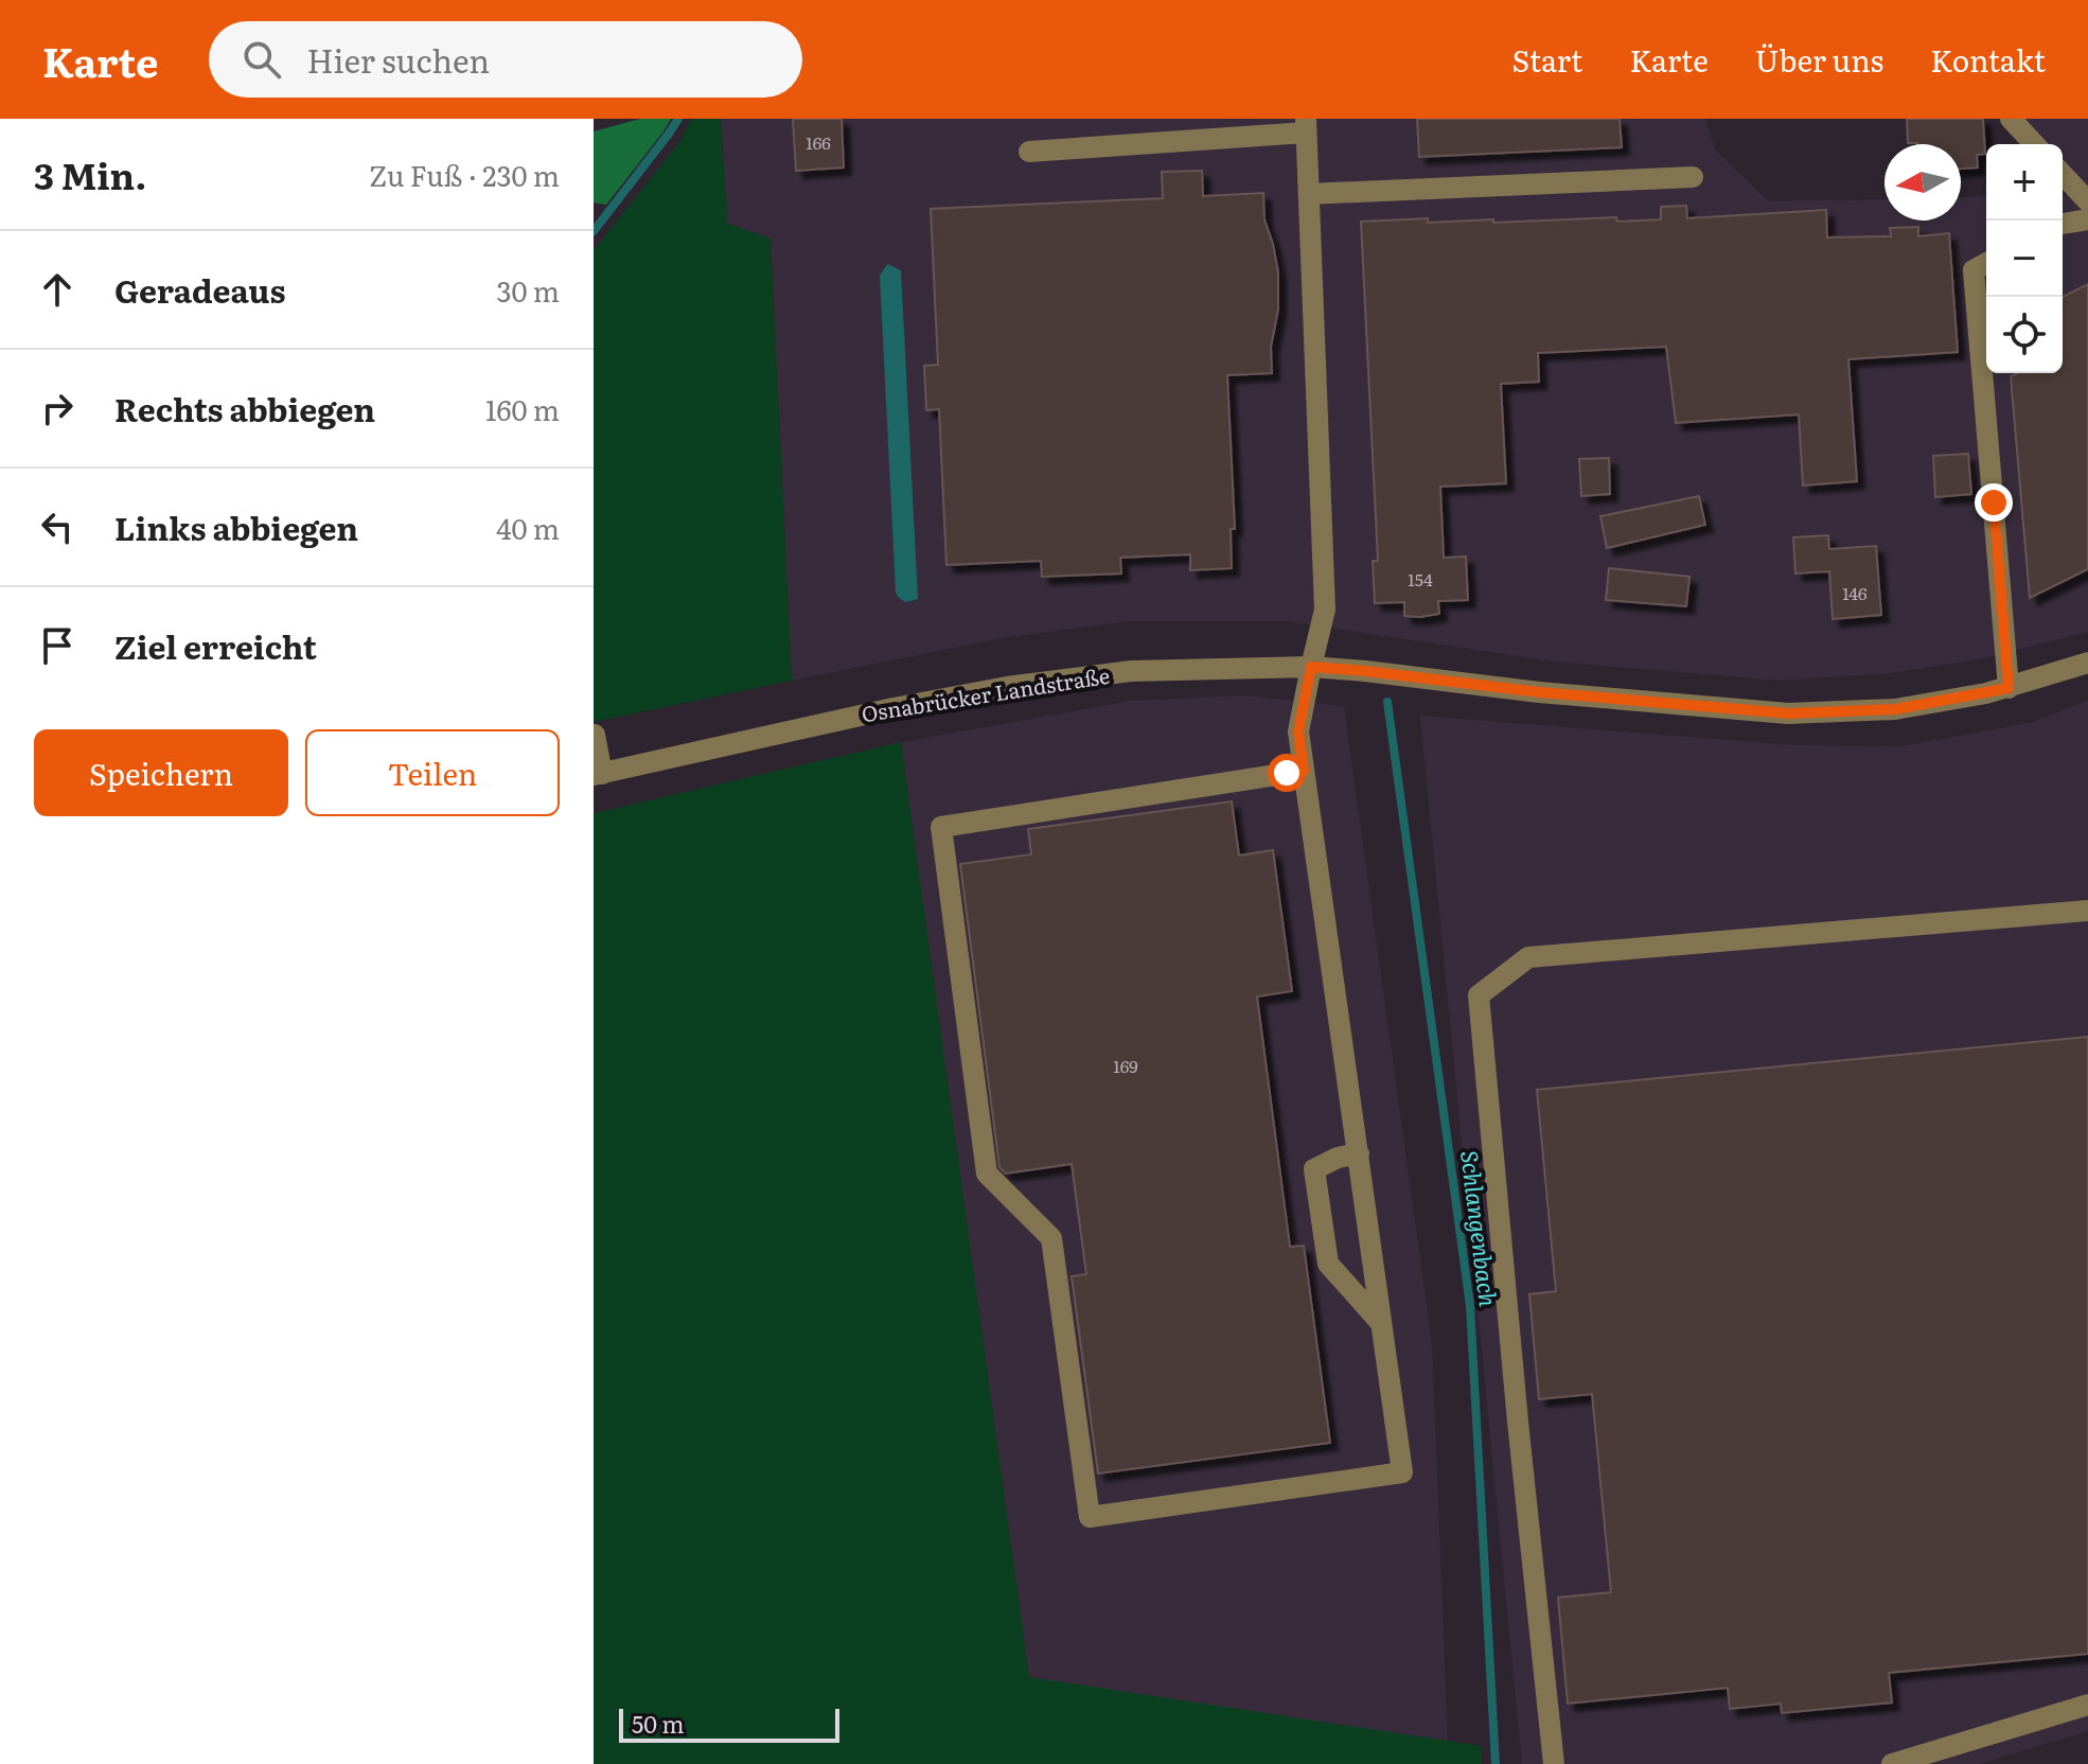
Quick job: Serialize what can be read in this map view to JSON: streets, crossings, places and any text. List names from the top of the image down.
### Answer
{
  "streets": {
    "street": ["Osnabrücker Landstraße"]
  },
  "water": ["Schlangenbach"],
  "house_numbers": [
    "166",
    "154",
    "146",
    "169"
  ],
  "scale_bar": "50 m",
  "north": "left",
  "page": {
    "header": "Karte",
    "search": "Hier suchen",
    "nav": [
      "Start",
      "Karte",
      "Über uns",
      "Kontakt"
    ],
    "heading": ["3 Min.", "Zu Fuß · 230 m"],
    "map_buttons": ["+", "−"],
    "list": [
      ["Geradeaus", "30 m"],
      ["Rechts abbiegen", "160 m"],
      ["Links abbiegen", "40 m"],
      "Ziel erreicht"
    ],
    "buttons": ["Speichern", "Teilen"],
    "scale": "50 m"
  }
}
